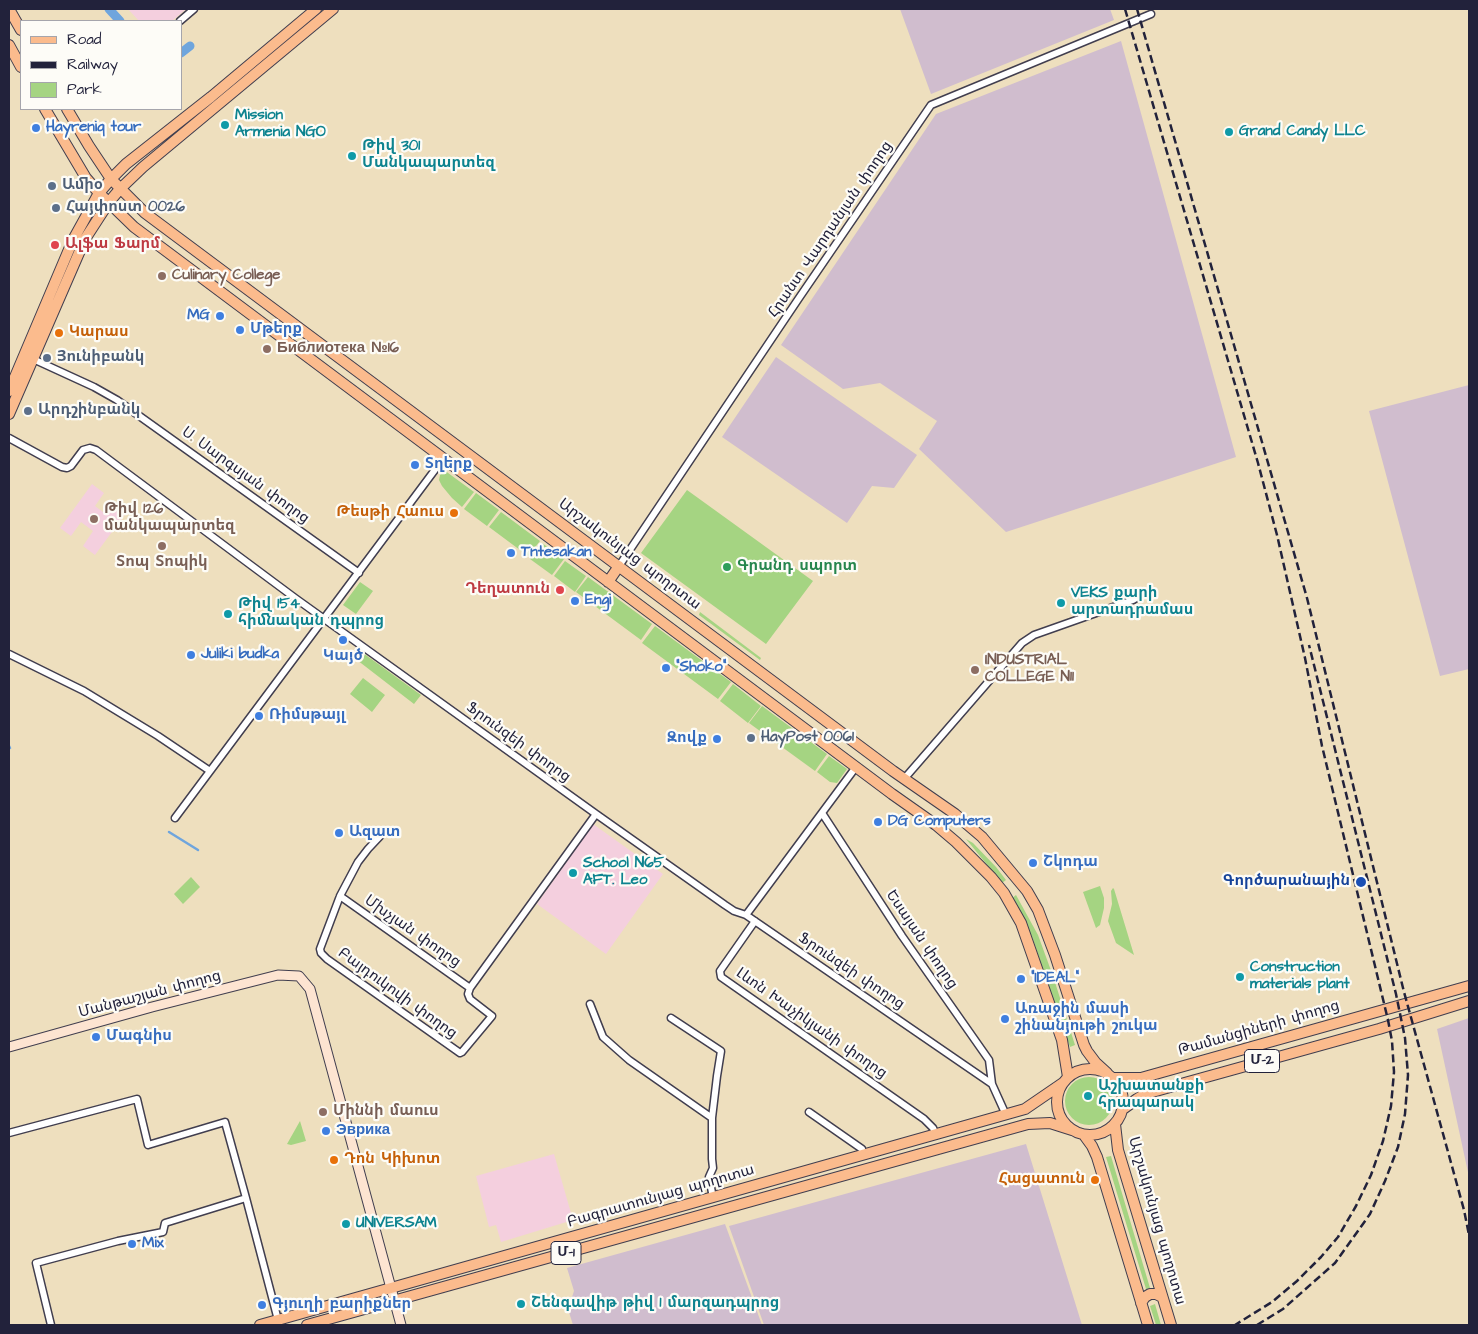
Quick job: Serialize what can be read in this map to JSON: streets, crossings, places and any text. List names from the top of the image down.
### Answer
{
  "streets": {
    "main road": [
      "Արշակունյաց պողոտա",
      "Թամանցիների փողոց",
      "Մ-2",
      "Բագրատունյաց պողոտա",
      "Մ-1"
    ],
    "street": [
      "Հրանտ Վարդանյան փողոց",
      "Ս. Սարգսյան փողոց",
      "Ֆրունզեի փողոց",
      "Մխչյան փողոց",
      "Եսայան փողոց",
      "Բայդուկովի փողոց",
      "Մանթաշյան փողոց",
      "Լևոն Խաչիկյանի փողոց"
    ]
  },
  "crossings": [
    ["Հրանտ Վարդանյան փողոց", "Արշակունյաց պողոտա"],
    ["Արշակունյաց պողոտա", "Թամանցիների փողոց"],
    ["Արշակունյաց պողոտա", "Մ-2"],
    ["Արշակունյաց պողոտա", "Բագրատունյաց պողոտա"],
    ["Ֆրունզեի փողոց", "Եսայան փողոց"],
    ["Ֆրունզեի փողոց", "Լևոն Խաչիկյանի փողոց"],
    ["Մխչյան փողոց", "Բայդուկովի փողոց"],
    ["Մանթաշյան փողոց", "Բագրատունյաց պողոտա"],
    ["Լևոն Խաչիկյանի փողոց", "Բագրատունյաց պողոտա"],
    ["Թամանցիների փողոց", "Մ-2"],
    ["Թամանցիների փողոց", "Բագրատունյաց պողոտա"],
    ["Մ-2", "Բագրատունյաց պողոտա"]
  ],
  "places": [
    "Mission Armenia NGO",
    "Hayreniq tour",
    "Grand Candy LLC",
    "Թիվ 301 Մանկապարտեզ",
    "Ամիօ",
    "Հայփոստ 0026",
    "Ալֆա Ֆարմ",
    "Culinary College",
    "MG",
    "Մթերք",
    "Կարաս",
    "Библиотека №16",
    "Յունիբանկ",
    "Արդշինբանկ",
    "Տղերք",
    "Թեսթի Հաուս",
    "Թիվ 126 մանկապարտեզ",
    "Տոպ Տոպիկ",
    "Tntesakan",
    "Գրանդ սպորտ",
    "Դեղատուն",
    "Engi",
    "VEKS քարի արտադրամաս",
    "Թիվ 154 հիմնական դպրոց",
    "Կայծ",
    "Juliki budka",
    "\"Shoko\"",
    "INDUSTRIAL COLLEGE N11",
    "Ռիմսթայլ",
    "HayPost 0061",
    "Զովք",
    "DG Computers",
    "Ազատ",
    "Շկոդա",
    "School N65 AFT. Leo",
    "Գործարանային",
    "Construction materials plant",
    "\"IDEAL\"",
    "Առաջին մասի շինանյութի շուկա",
    "Մագնիս",
    "Աշխատանքի հրապարակ",
    "Միննի մաուս",
    "Эврика",
    "Դոն Կիխոտ",
    "Հացատուն",
    "UNIVERSAM",
    "Mix",
    "Շենգավիթ թիվ 1 մարզադպրոց",
    "Գյուղի բարիքներ"
  ],
  "legend": ["Road", "Railway", "Park"]
}
